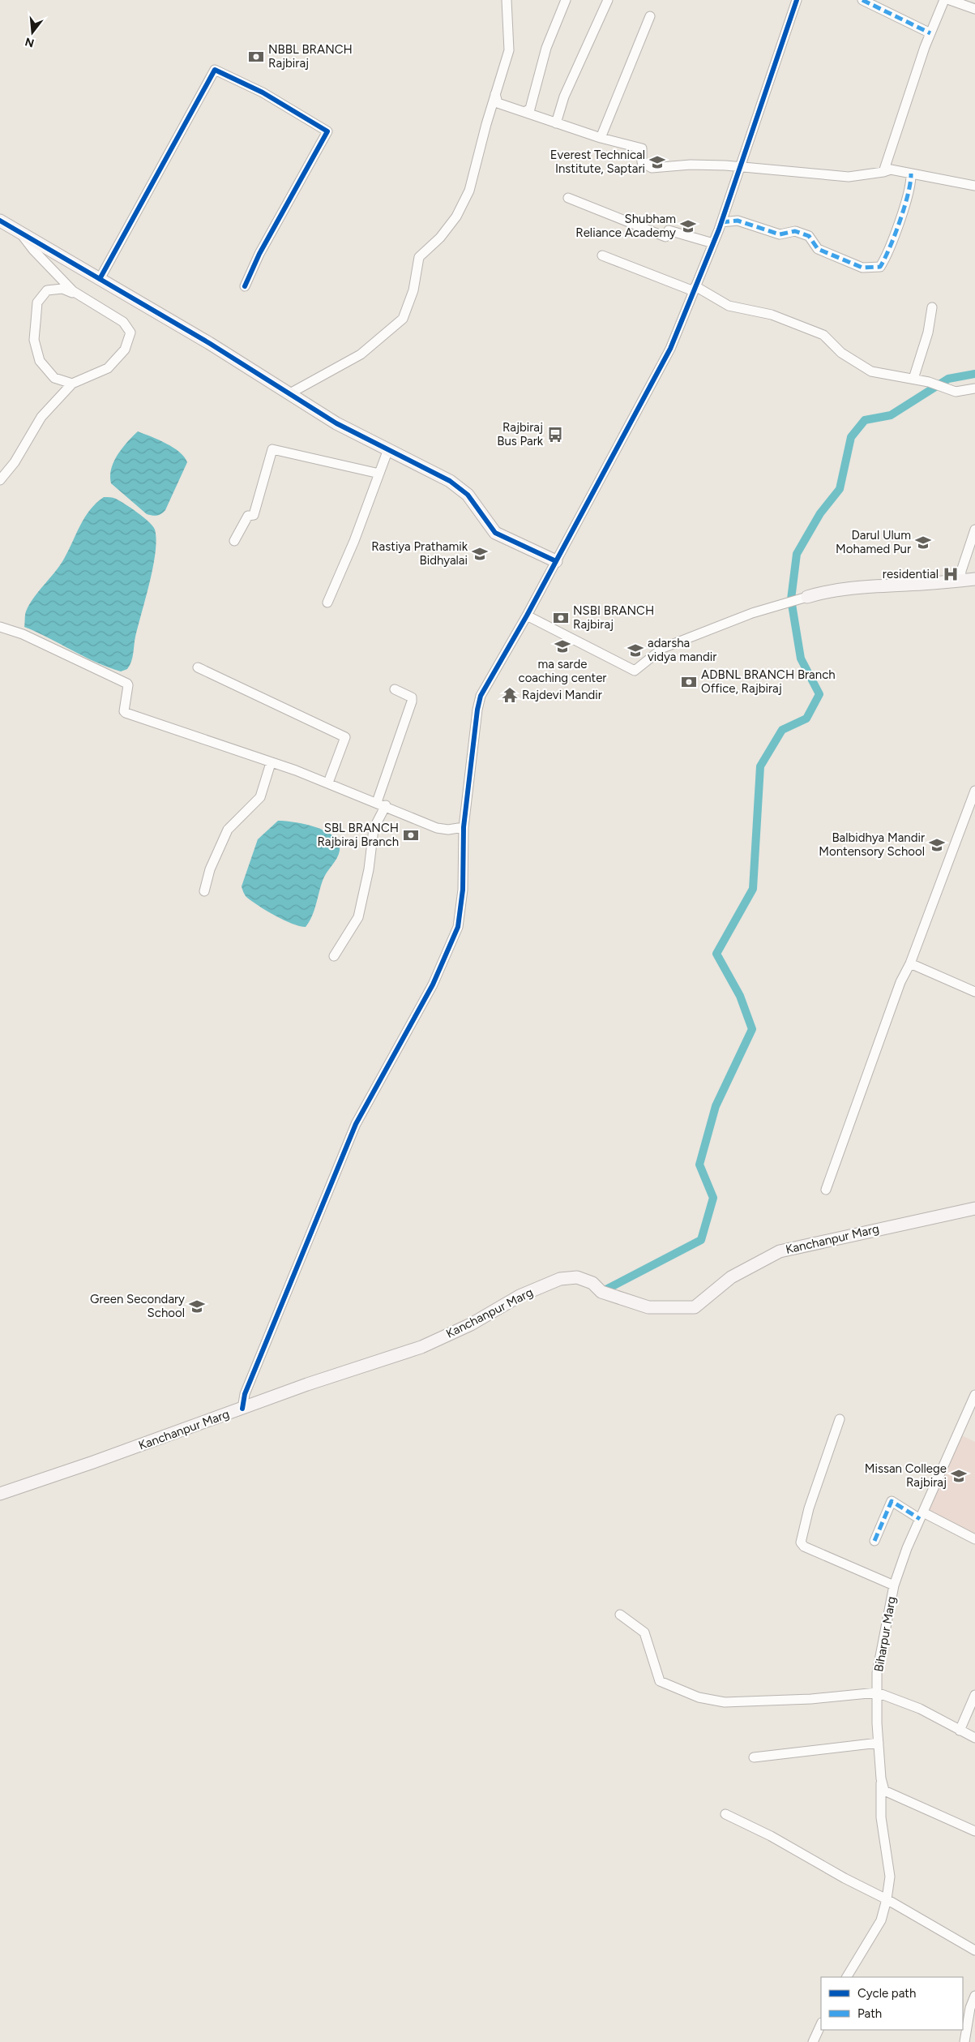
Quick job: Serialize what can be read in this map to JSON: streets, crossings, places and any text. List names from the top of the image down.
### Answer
{
  "streets": {
    "main road": ["Kanchanpur Marg"],
    "street": ["Biharpur Marg"]
  },
  "places": {
    "bank": [
      "NBBL BRANCH Rajbiraj",
      "NSBI BRANCH Rajbiraj",
      "ADBNL BRANCH Branch Office, Rajbiraj",
      "SBL BRANCH Rajbiraj Branch"
    ],
    "school or university": [
      "Everest Technical Institute, Saptari",
      "Shubham Reliance Academy",
      "Darul Ulum Mohamed Pur",
      "Rastiya Prathamik Bidhyalai",
      "ma sarde coaching center",
      "adarsha vidya mandir",
      "Balbidhya Mandir Montensory School",
      "Green Secondary School",
      "Missan College Rajbiraj"
    ],
    "bus stop": ["Rajbiraj Bus Park"],
    "hospital": ["residential"],
    "temple": ["Rajdevi Mandir"]
  },
  "legend": ["Cycle path", "Path"],
  "north": "bottom"
}
